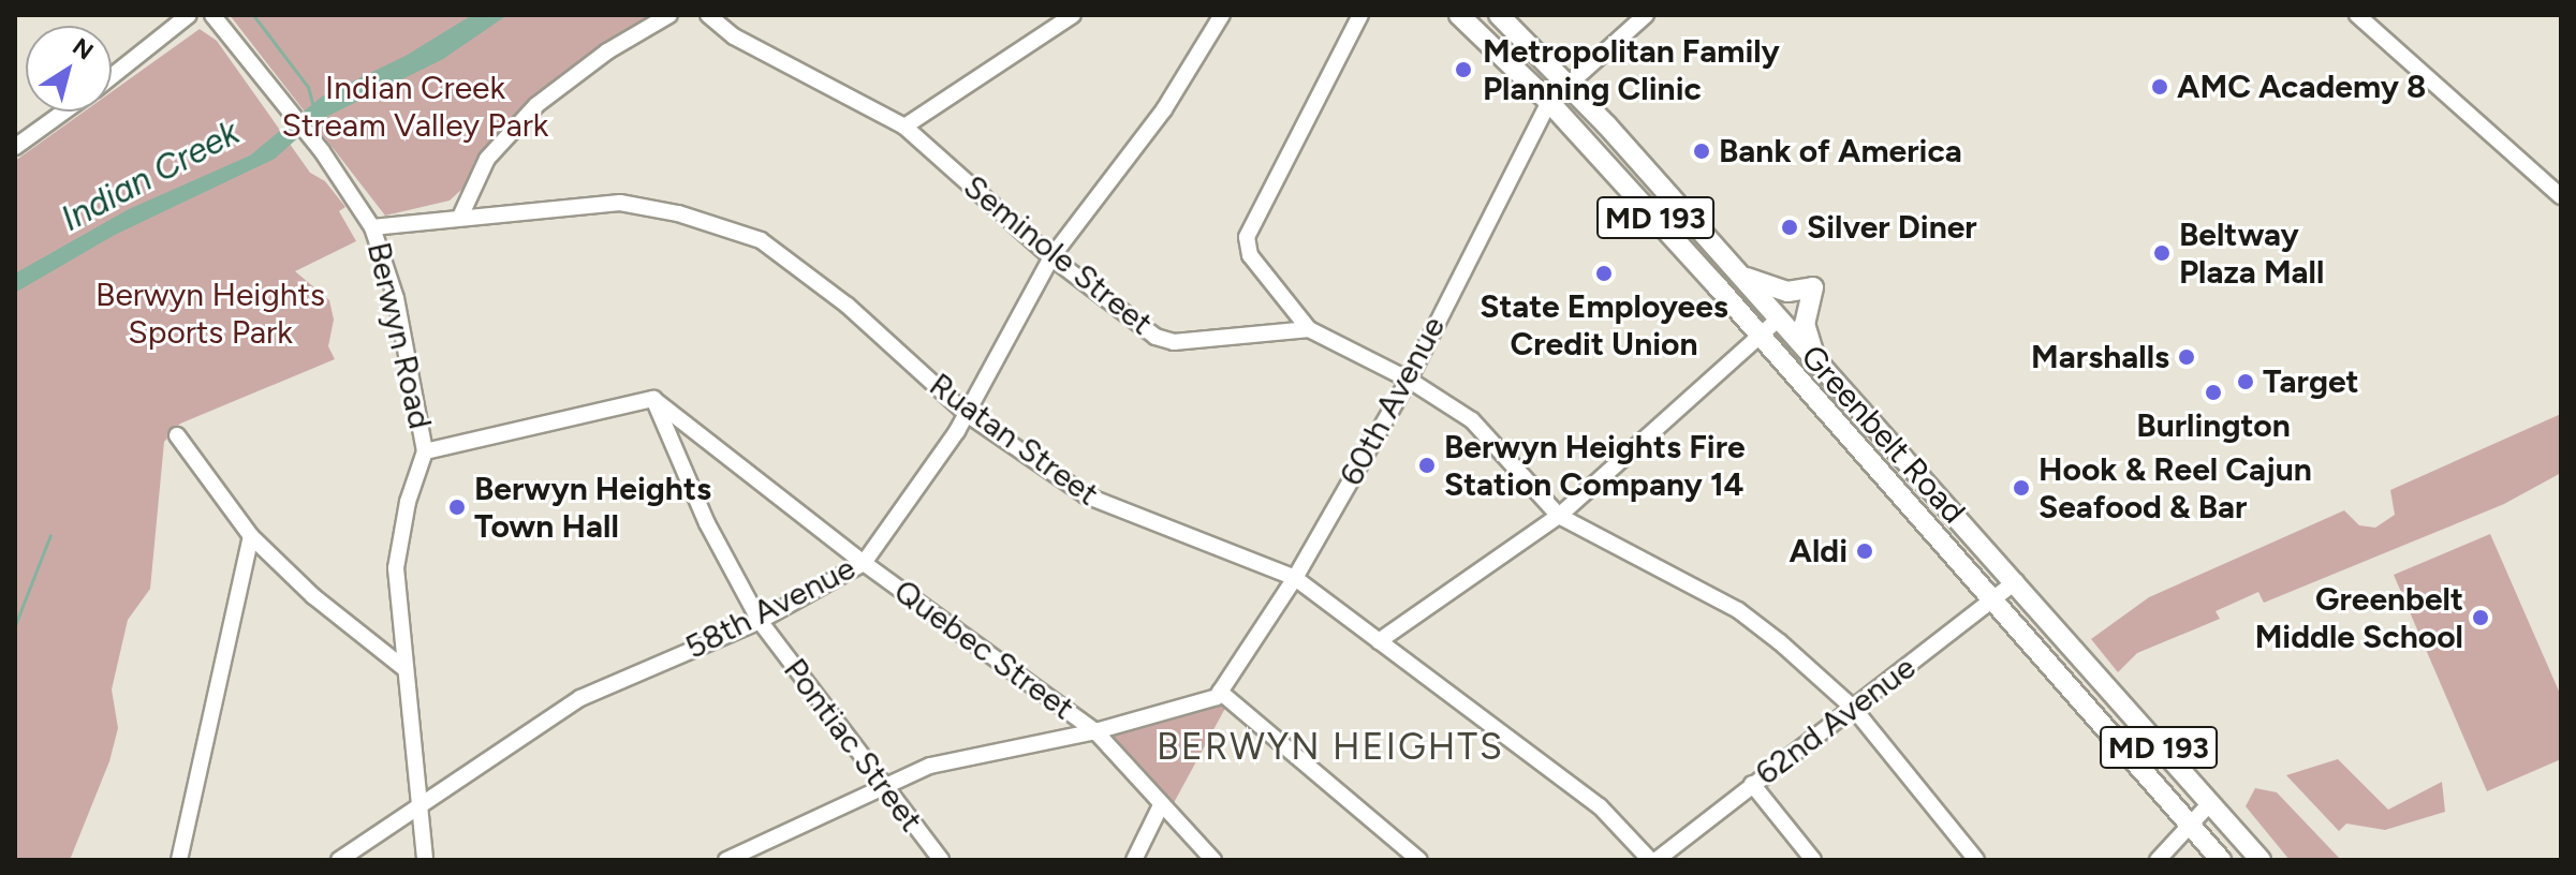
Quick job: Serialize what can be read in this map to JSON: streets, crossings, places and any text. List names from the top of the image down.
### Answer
{
  "streets": {
    "main road": ["MD 193", "Greenbelt Road"],
    "street": [
      "Seminole Street",
      "Berwyn Road",
      "60th Avenue",
      "Ruatan Street",
      "58th Avenue",
      "Quebec Street",
      "62nd Avenue",
      "Pontiac Street"
    ]
  },
  "crossings": [
    ["Seminole Street", "58th Avenue"],
    ["Berwyn Road", "Ruatan Street"],
    ["Berwyn Road", "58th Avenue"],
    ["60th Avenue", "Greenbelt Road"],
    ["60th Avenue", "Ruatan Street"],
    ["Greenbelt Road", "62nd Avenue"],
    ["Ruatan Street", "58th Avenue"],
    ["58th Avenue", "Quebec Street"],
    ["58th Avenue", "Pontiac Street"],
    ["Quebec Street", "Pontiac Street"]
  ],
  "districts": ["BERWYN HEIGHTS"],
  "water": ["Indian Creek"],
  "parks": ["Indian Creek Stream Valley Park", "Berwyn Heights Sports Park"],
  "places": [
    "Metropolitan Family Planning Clinic",
    "AMC Academy 8",
    "Bank of America",
    "Silver Diner",
    "Beltway Plaza Mall",
    "State Employees Credit Union",
    "Marshalls",
    "Target",
    "Burlington",
    "Berwyn Heights Fire Station Company 14",
    "Hook & Reel Cajun Seafood & Bar",
    "Berwyn Heights Town Hall",
    "Aldi",
    "Greenbelt Middle School"
  ],
  "north": "top right"
}
